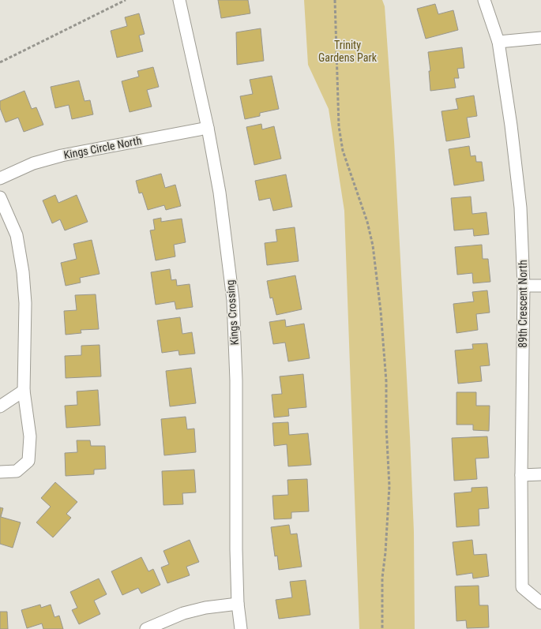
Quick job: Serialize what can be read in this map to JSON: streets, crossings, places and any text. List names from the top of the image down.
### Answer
{
  "streets": {
    "street": ["Kings Circle North", "89th Crescent North", "Kings Crossing"]
  },
  "crossings": [
    ["Kings Circle North", "Kings Crossing"]
  ],
  "parks": ["Trinity Gardens Park"]
}
